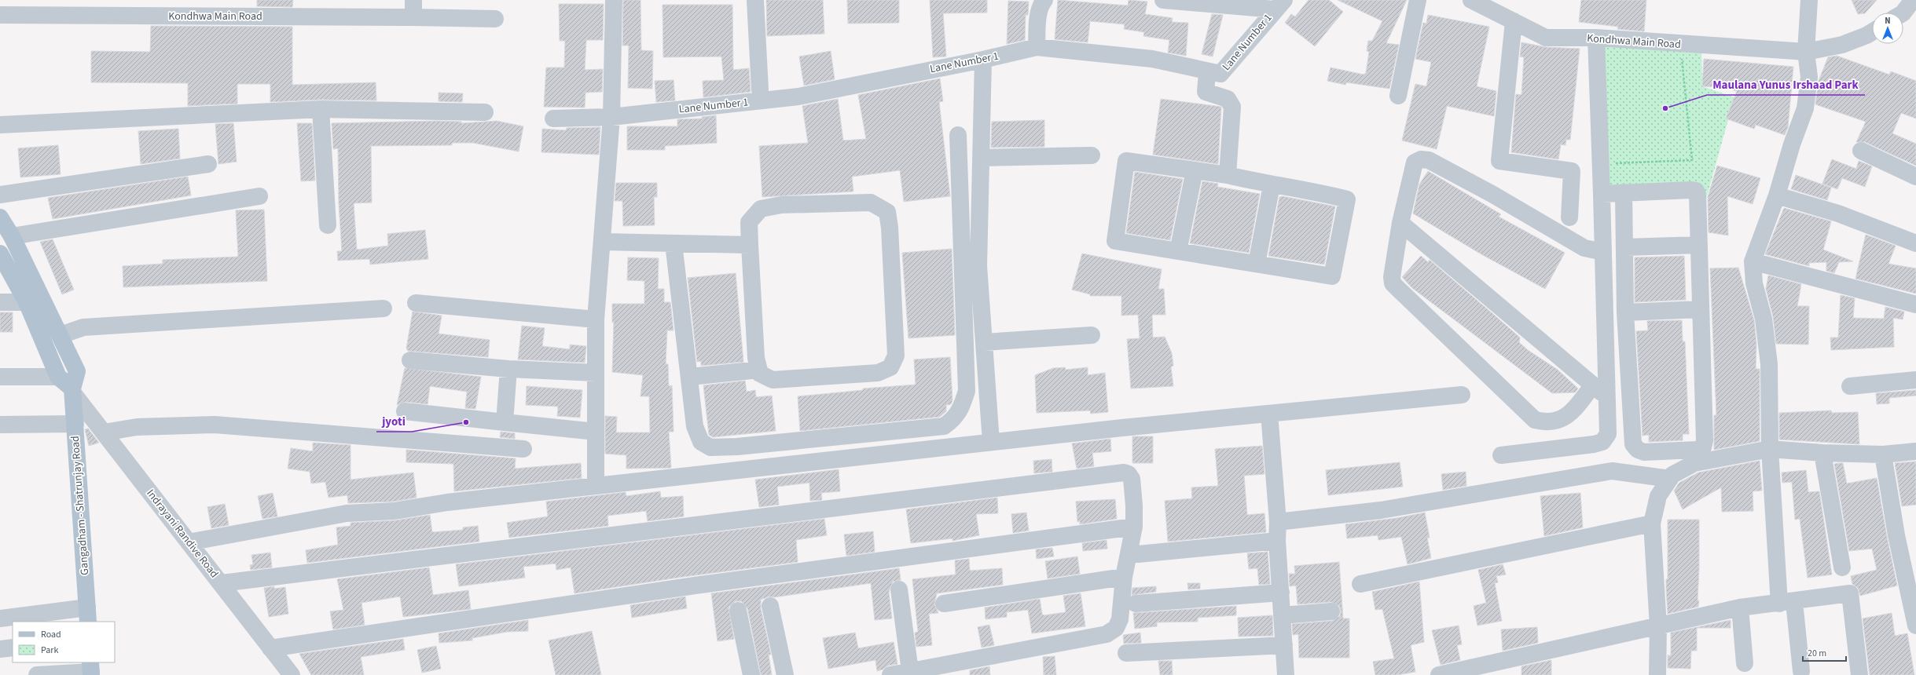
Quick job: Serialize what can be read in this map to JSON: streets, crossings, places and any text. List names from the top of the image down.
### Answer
{
  "streets": {
    "main road": ["Gangadham - Shatrunjay Road"],
    "street": ["Kondhwa Main Road", "Lane Number 1", "Indrayani Randive Road"]
  },
  "crossings": [
    ["Gangadham - Shatrunjay Road", "Indrayani Randive Road"]
  ],
  "places": ["Maulana Yunus Irshaad Park", "jyoti"],
  "legend": ["Road", "Park"],
  "scale_bar": "20 m",
  "north": "top"
}
